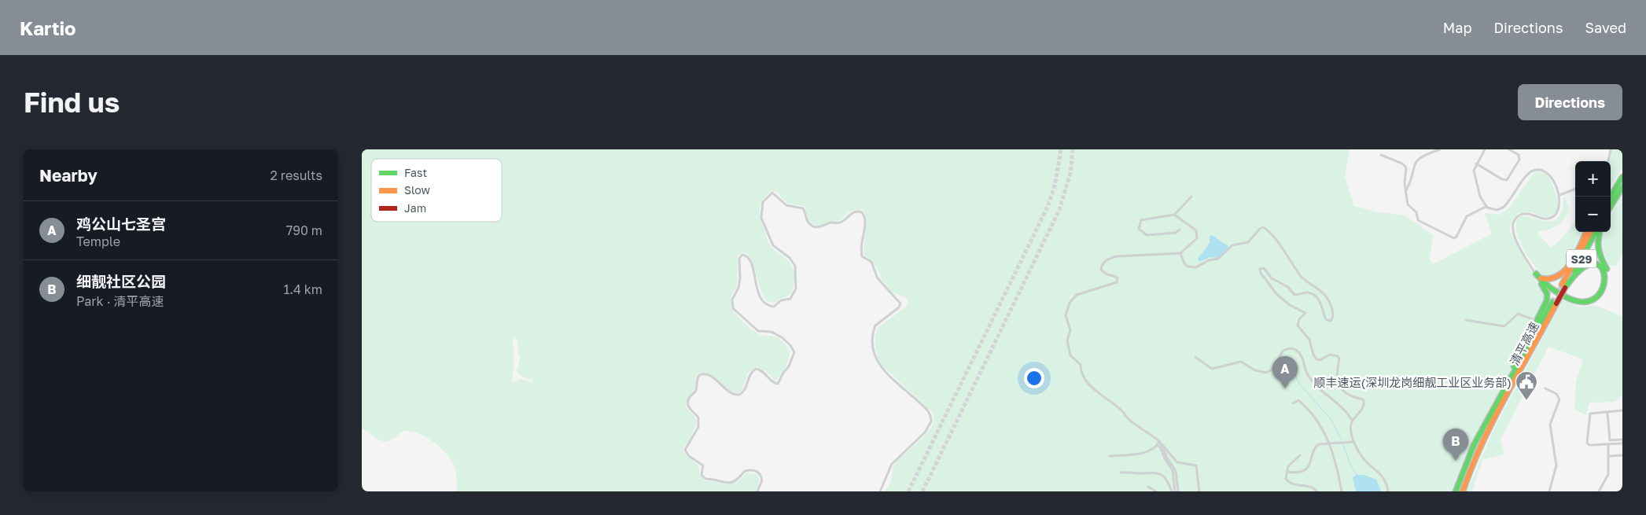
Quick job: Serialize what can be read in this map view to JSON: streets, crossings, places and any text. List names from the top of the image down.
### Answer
{
  "streets": {
    "highway": ["S29", "清平高速"]
  },
  "places": {
    "public building": ["顺丰速运(深圳龙岗细靓工业区业务部)"]
  },
  "legend": ["Fast", "Slow", "Jam"],
  "page": {
    "header": "Kartio",
    "nav": ["Map", "Directions", "Saved"],
    "buttons": "Directions",
    "title": "Find us",
    "heading": ["Nearby", "2 results"],
    "map_buttons": ["+", "−"],
    "list": [
      {
        "mark": "A",
        "name": "鸡公山七圣宫",
        "note": "Temple",
        "value": "790 m"
      },
      {
        "mark": "B",
        "name": "细靓社区公园",
        "note": "Park · 清平高速",
        "value": "1.4 km"
      }
    ],
    "pins": ["A", "B"]
  }
}
